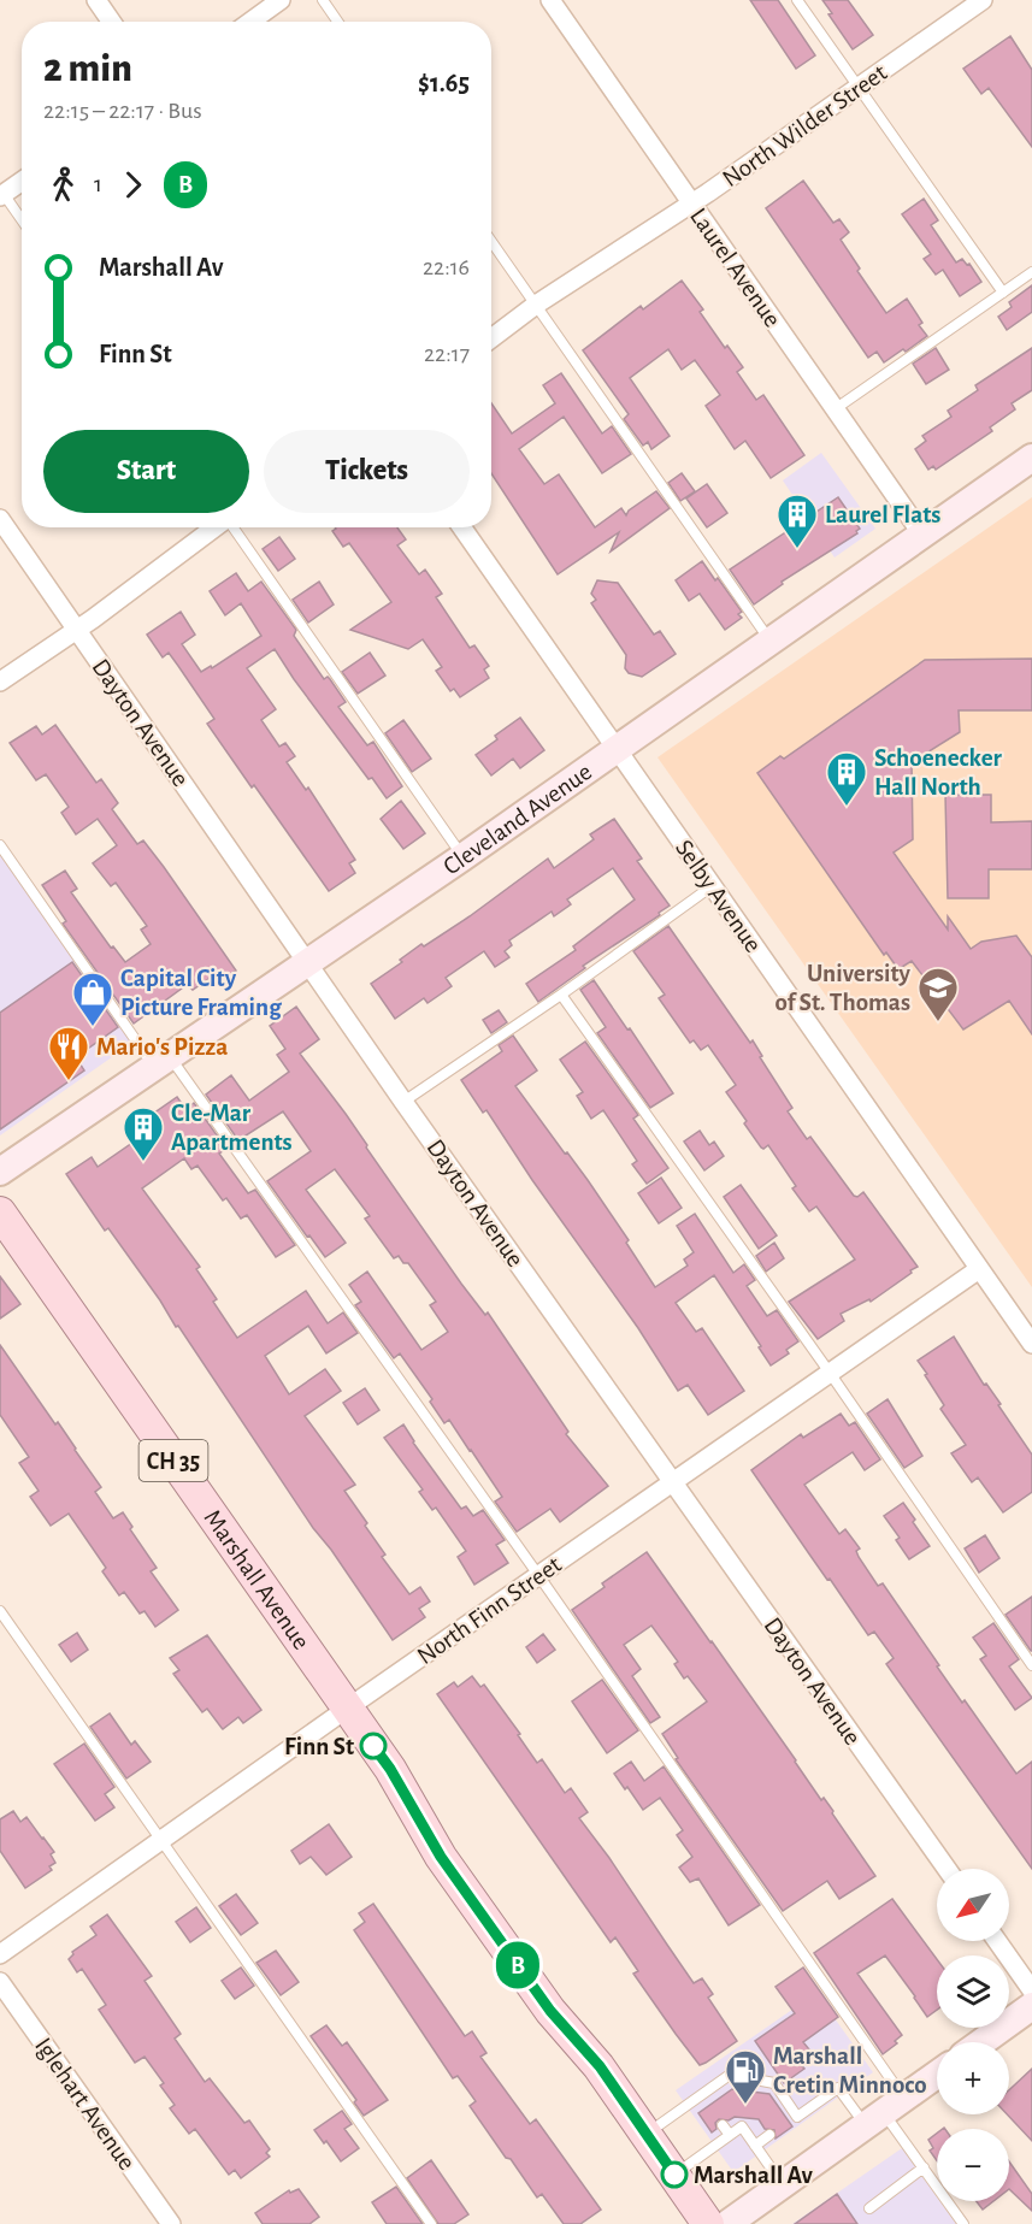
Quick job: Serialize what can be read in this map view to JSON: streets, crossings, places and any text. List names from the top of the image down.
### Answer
{
  "streets": {
    "main road": ["CH 35", "Marshall Avenue"],
    "street": [
      "North Wilder Street",
      "Laurel Avenue",
      "Dayton Avenue",
      "Cleveland Avenue",
      "Selby Avenue",
      "North Finn Street",
      "Iglehart Avenue"
    ]
  },
  "crossings": [
    ["North Wilder Street", "Laurel Avenue"],
    ["Laurel Avenue", "Cleveland Avenue"],
    ["Dayton Avenue", "Cleveland Avenue"],
    ["Dayton Avenue", "North Finn Street"],
    ["Cleveland Avenue", "Selby Avenue"],
    ["Selby Avenue", "North Finn Street"],
    ["Marshall Avenue", "North Finn Street"]
  ],
  "places": {
    "building": ["Laurel Flats", "Schoenecker Hall North", "Cle-Mar Apartments"],
    "school or university": ["University of St. Thomas"],
    "shop": ["Capital City Picture Framing"],
    "restaurant": ["Mario's Pizza"],
    "other": ["Finn St", "Marshall Av"],
    "fuel station": ["Marshall Cretin Minnoco"]
  },
  "lines": ["bus line B"],
  "north": "bottom left",
  "page": {
    "on_map": "B",
    "heading": ["2 min", "22:15 – 22:17 · Bus", "$1.65"],
    "legs": ["1", "B"],
    "list": [
      {
        "name": "Marshall Av",
        "value": "22:16"
      },
      {
        "name": "Finn St",
        "value": "22:17"
      }
    ],
    "buttons": ["Start", "Tickets"],
    "map_buttons": ["+", "−"]
  }
}
